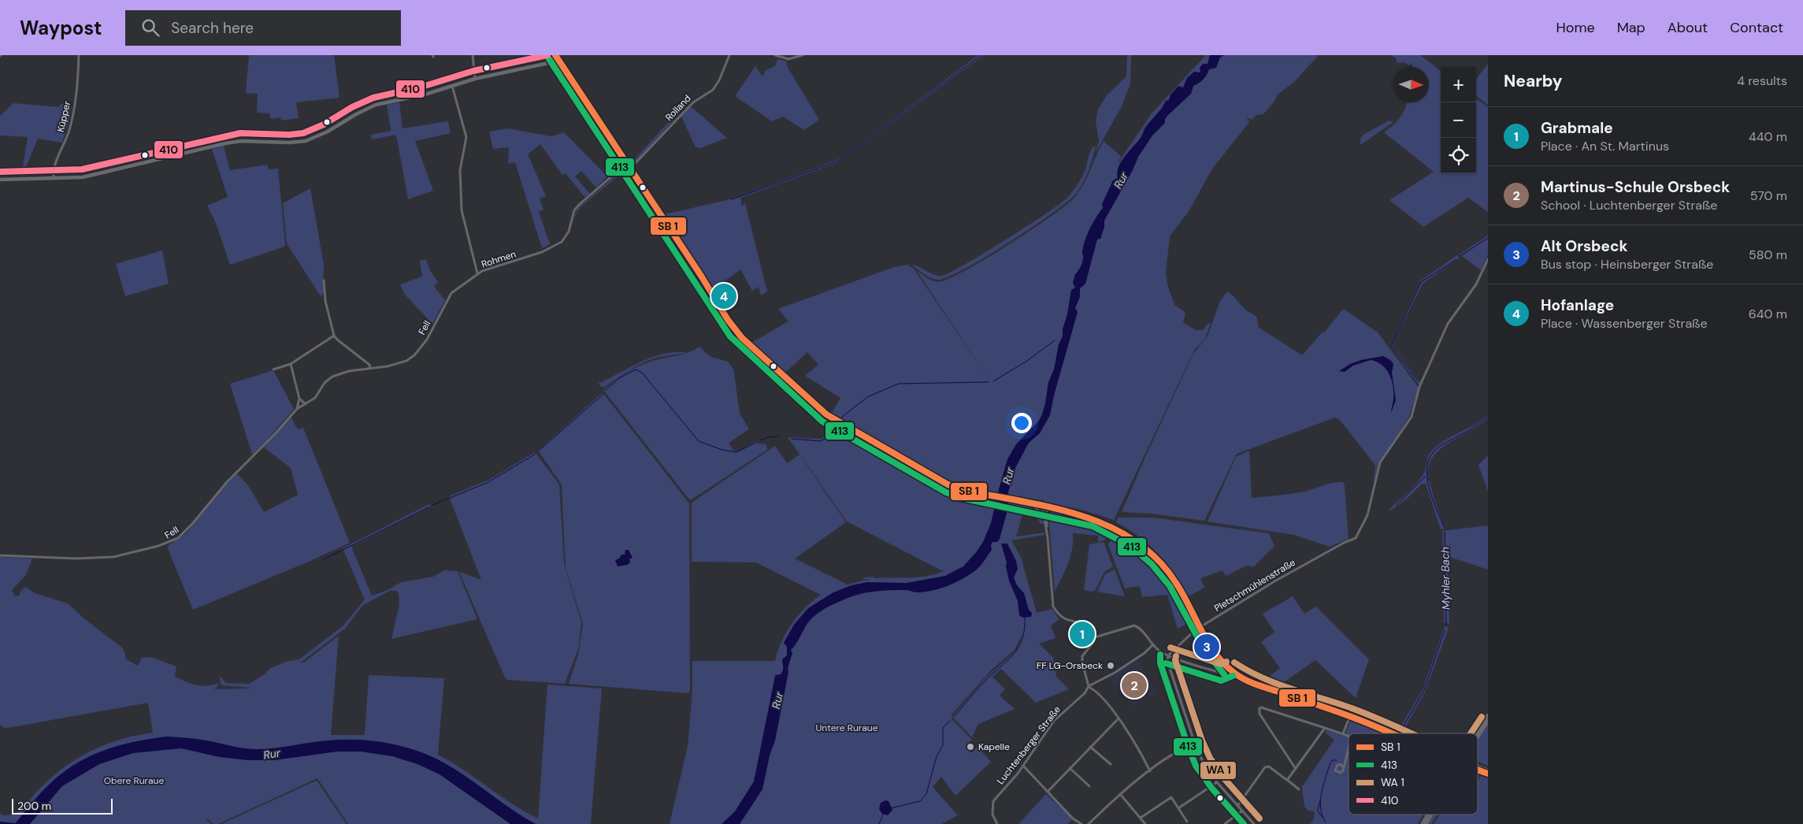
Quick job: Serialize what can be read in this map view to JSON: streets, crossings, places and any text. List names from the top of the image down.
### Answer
{
  "streets": {
    "street": [
      "Rolland",
      "Küpper",
      "Rohmen",
      "Fell",
      "Pletschmühlenstraße",
      "Luchtenberger Straße"
    ]
  },
  "crossings": [
    ["Rohmen", "Fell"]
  ],
  "water": ["Rur", "Myhler Bach"],
  "parks": ["Untere Ruraue", "Obere Ruraue"],
  "places": ["FF LG-Orsbeck", "Kapelle"],
  "lines": ["transit line 410", "transit line 413"],
  "legend": [
    "SB 1",
    "413",
    "WA 1",
    "410"
  ],
  "scale_bar": "200 m",
  "north": "right",
  "page": {
    "header": "Waypost",
    "search": "Search here",
    "nav": [
      "Home",
      "Map",
      "About",
      "Contact"
    ],
    "heading": ["Nearby", "4 results"],
    "map_buttons": ["+", "−"],
    "list": [
      {
        "mark": "1",
        "name": "Grabmale",
        "note": "Place · An St. Martinus",
        "value": "440 m"
      },
      {
        "mark": "2",
        "name": "Martinus-Schule Orsbeck",
        "note": "School · Luchtenberger Straße",
        "value": "570 m"
      },
      {
        "mark": "3",
        "name": "Alt Orsbeck",
        "note": "Bus stop · Heinsberger Straße",
        "value": "580 m"
      },
      {
        "mark": "4",
        "name": "Hofanlage",
        "note": "Place · Wassenberger Straße",
        "value": "640 m"
      }
    ],
    "pins": [
      "4",
      "1",
      "3",
      "2"
    ],
    "scale": "200 m"
  }
}
